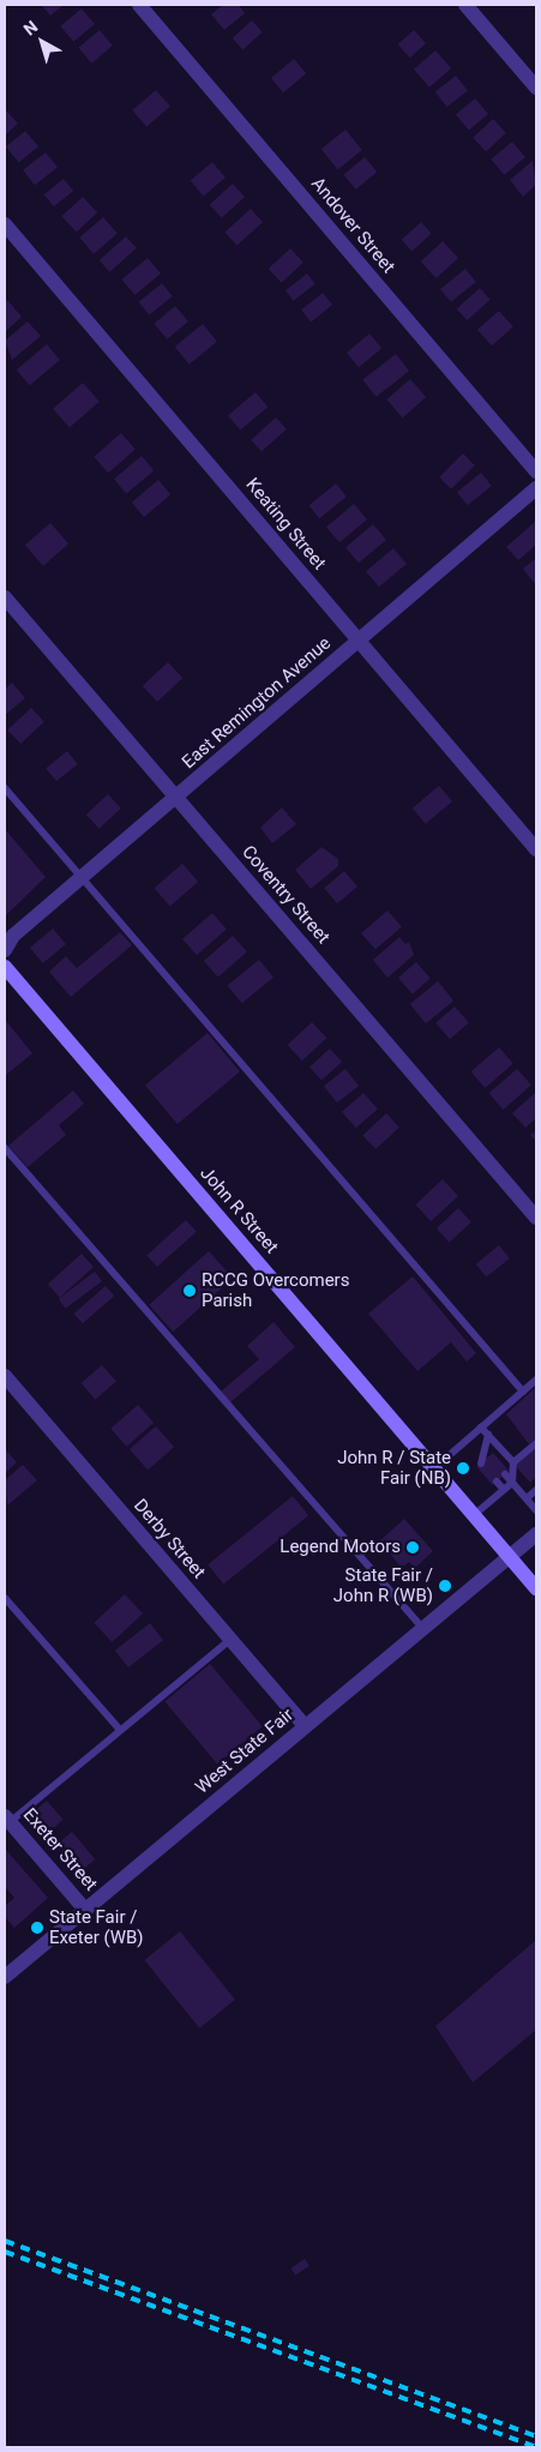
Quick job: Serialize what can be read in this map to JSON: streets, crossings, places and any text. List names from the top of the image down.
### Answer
{
  "streets": {
    "main road": ["John R Street"],
    "street": [
      "Andover Street",
      "Keating Street",
      "East Remington Avenue",
      "Coventry Street",
      "Derby Street",
      "West State Fair",
      "Exeter Street"
    ]
  },
  "crossings": [
    ["Keating Street", "East Remington Avenue"],
    ["East Remington Avenue", "Coventry Street"],
    ["John R Street", "West State Fair"],
    ["Derby Street", "West State Fair"],
    ["West State Fair", "Exeter Street"]
  ],
  "places": [
    "RCCG Overcomers Parish",
    "John R / State Fair (NB)",
    "Legend Motors",
    "State Fair / John R (WB)",
    "State Fair / Exeter (WB)"
  ],
  "north": "top left"
}
